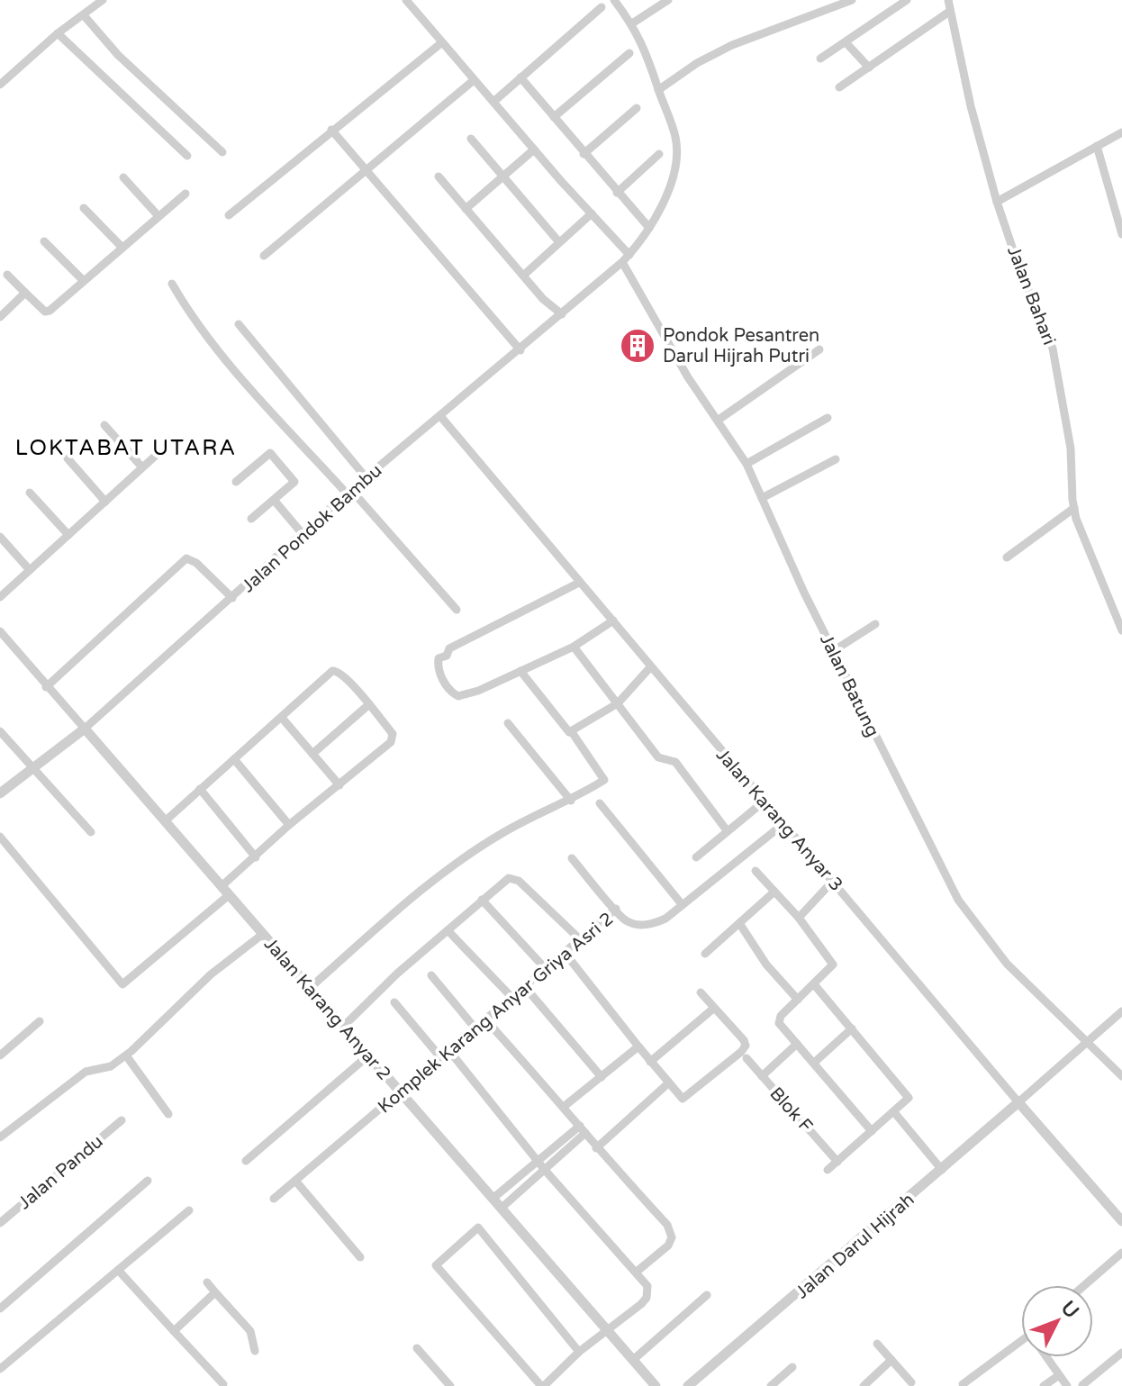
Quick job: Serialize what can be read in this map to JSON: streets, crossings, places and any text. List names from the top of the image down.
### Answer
{
  "streets": {
    "street": [
      "Jalan Bahari",
      "Jalan Pondok Bambu",
      "Jalan Batung",
      "Jalan Karang Anyar 3",
      "Jalan Karang Anyar 2",
      "Komplek Karang Anyar Griya Asri 2",
      "Blok F",
      "Jalan Pandu",
      "Jalan Darul Hijrah"
    ]
  },
  "crossings": [
    ["Jalan Pondok Bambu", "Jalan Batung"],
    ["Jalan Pondok Bambu", "Jalan Karang Anyar 3"],
    ["Jalan Pondok Bambu", "Jalan Karang Anyar 2"],
    ["Jalan Karang Anyar 3", "Jalan Darul Hijrah"],
    ["Jalan Karang Anyar 2", "Komplek Karang Anyar Griya Asri 2"]
  ],
  "districts": ["LOKTABAT UTARA"],
  "places": {
    "building": ["Pondok Pesantren Darul Hijrah Putri"]
  },
  "north": "top right"
}
